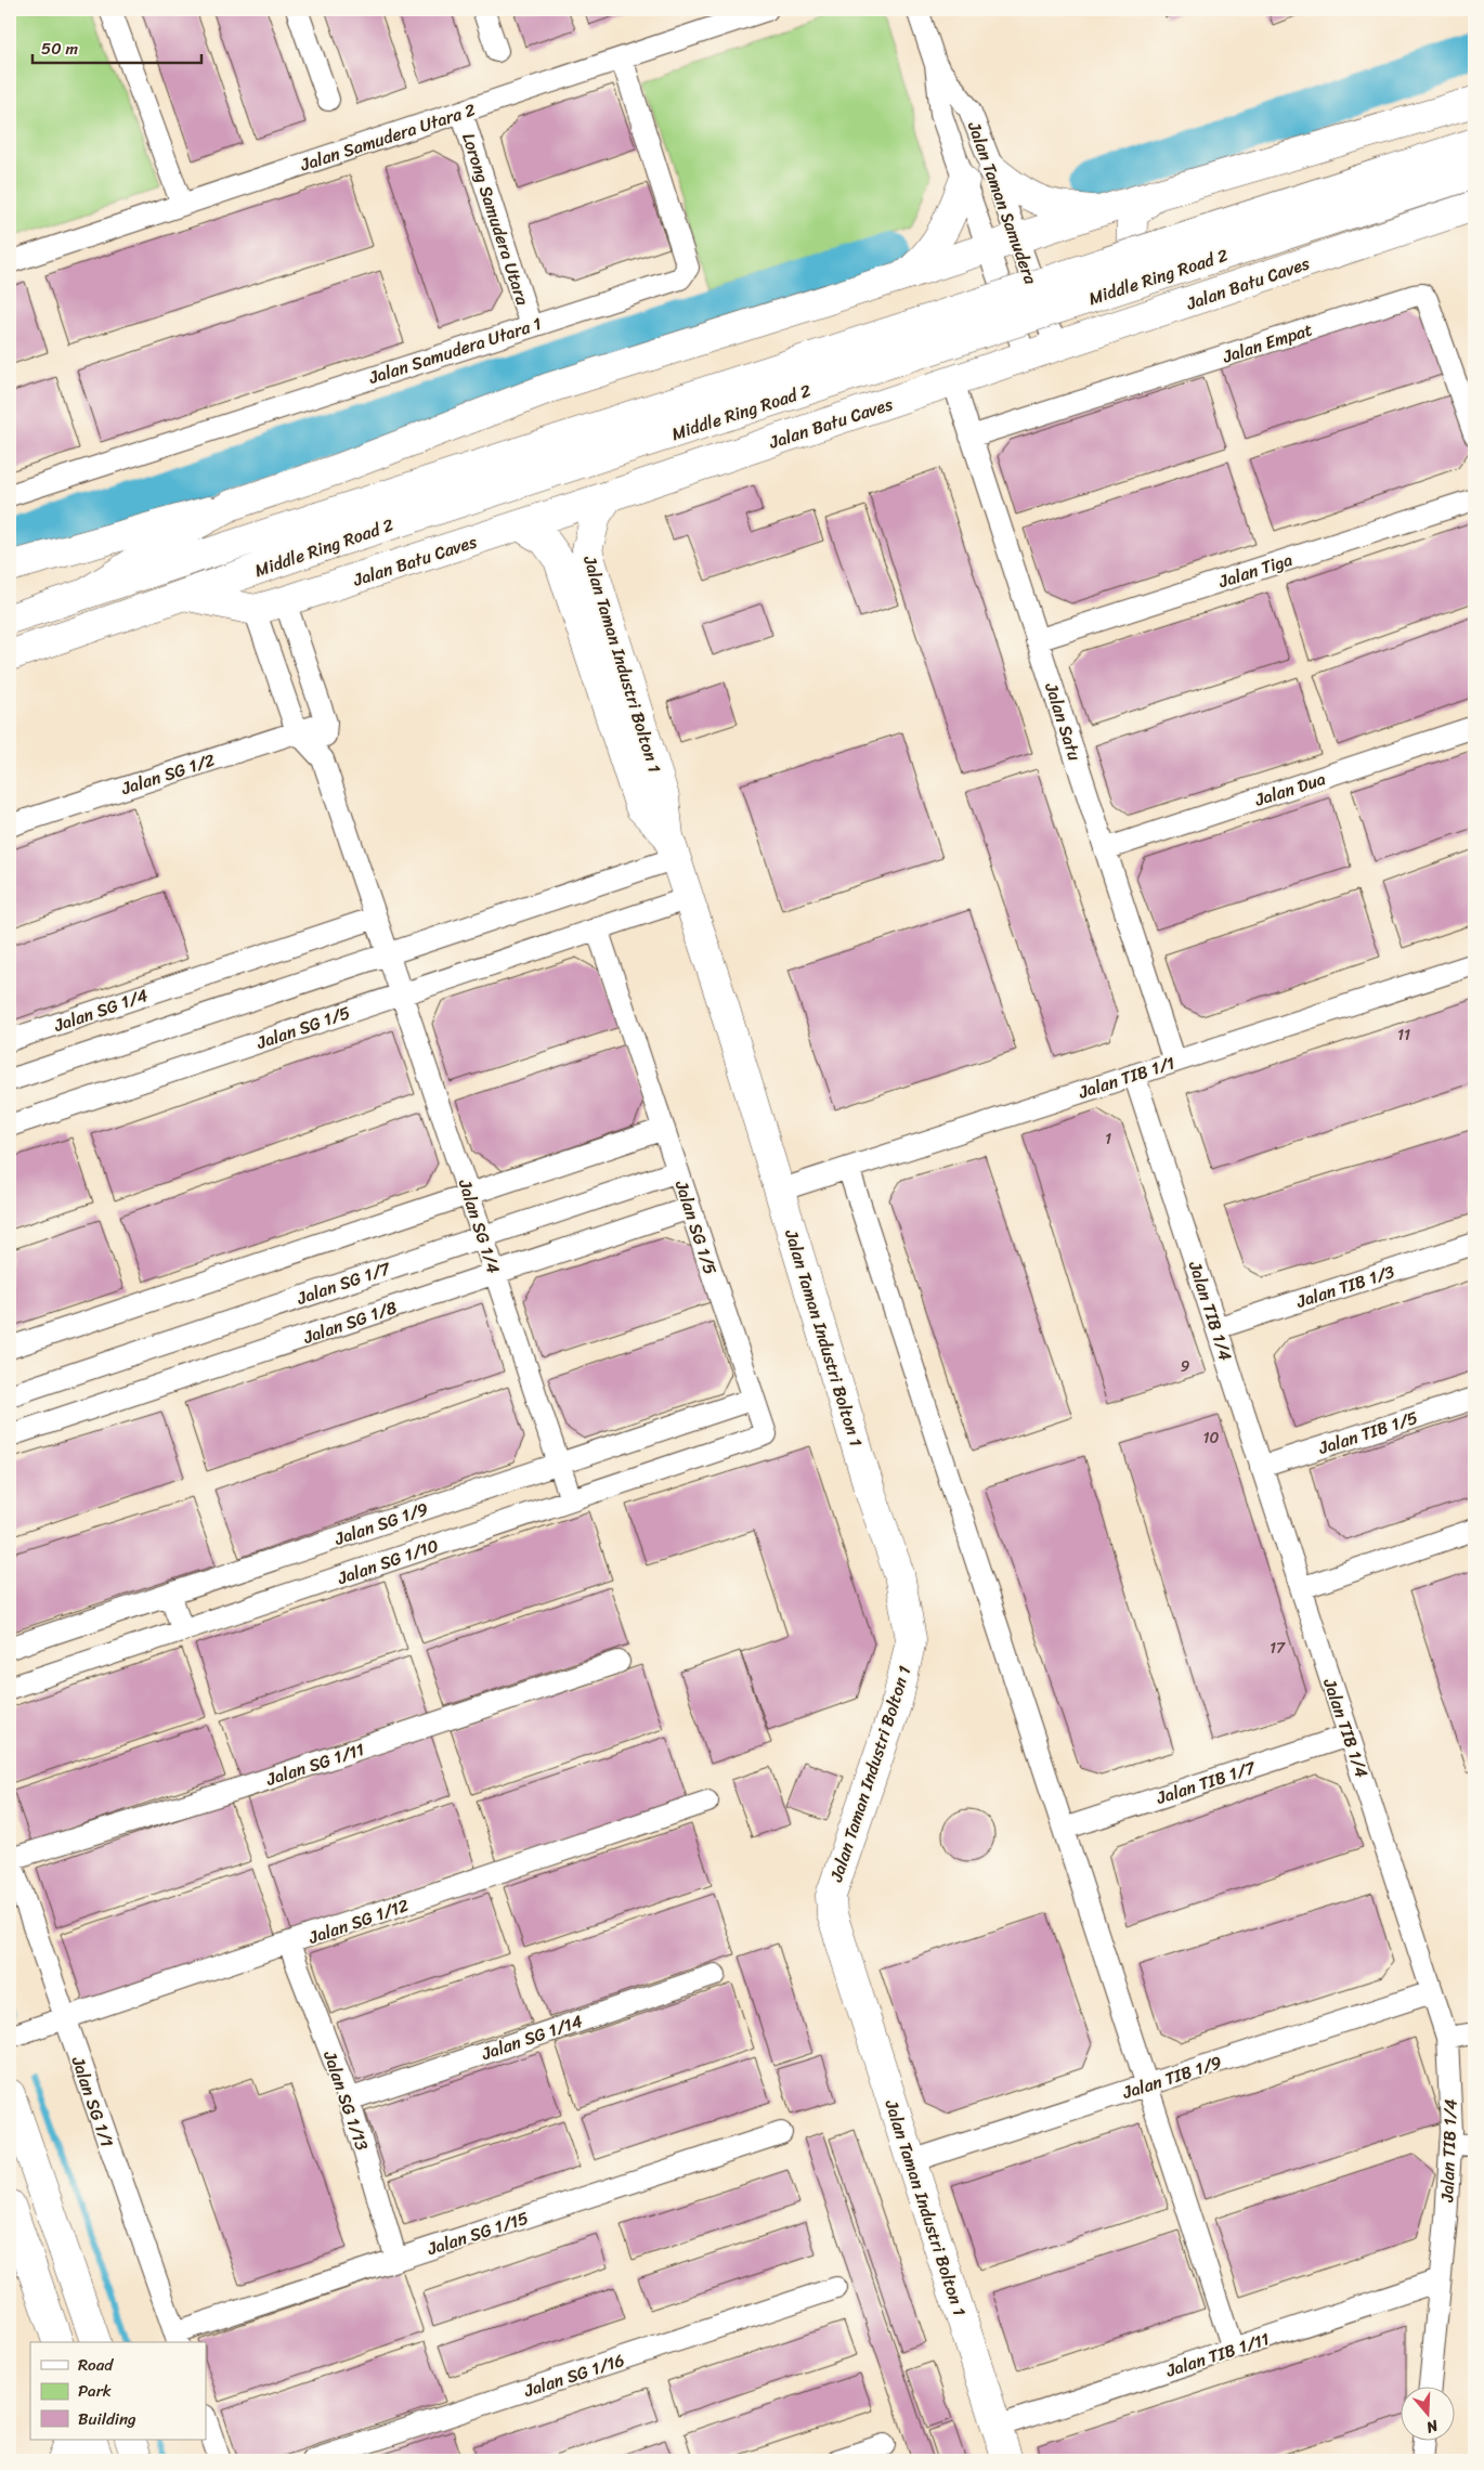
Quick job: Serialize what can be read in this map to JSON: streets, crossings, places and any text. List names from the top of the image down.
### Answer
{
  "streets": {
    "main road": ["Middle Ring Road 2", "Jalan Batu Caves", "Jalan Taman Industri Bolton 1"],
    "street": [
      "Jalan Samudera Utara 2",
      "Jalan Taman Samudera",
      "Lorong Samudera Utara",
      "Jalan Empat",
      "Jalan Samudera Utara 1",
      "Jalan Tiga",
      "Jalan Satu",
      "Jalan SG 1/2",
      "Jalan Dua",
      "Jalan SG 1/4",
      "Jalan SG 1/5",
      "Jalan TIB 1/1",
      "Jalan SG 1/7",
      "Jalan TIB 1/3",
      "Jalan TIB 1/4",
      "Jalan SG 1/8",
      "Jalan TIB 1/5",
      "Jalan SG 1/9",
      "Jalan SG 1/10",
      "Jalan SG 1/11",
      "Jalan TIB 1/7",
      "Jalan SG 1/12",
      "Jalan SG 1/14",
      "Jalan TIB 1/9",
      "Jalan SG 1/13",
      "Jalan SG 1/1",
      "Jalan SG 1/15",
      "Jalan TIB 1/11",
      "Jalan SG 1/16"
    ]
  },
  "crossings": [
    ["Jalan Samudera Utara 2", "Lorong Samudera Utara"],
    ["Jalan Samudera Utara 2", "Jalan Samudera Utara 1"],
    ["Jalan Taman Samudera", "Jalan Batu Caves"],
    ["Lorong Samudera Utara", "Jalan Samudera Utara 1"],
    ["Middle Ring Road 2", "Jalan Batu Caves"],
    ["Jalan Batu Caves", "Jalan Taman Industri Bolton 1"],
    ["Jalan Batu Caves", "Jalan Satu"],
    ["Jalan Batu Caves", "Jalan SG 1/4"],
    ["Jalan Empat", "Jalan Satu"],
    ["Jalan Tiga", "Jalan Satu"],
    ["Jalan Taman Industri Bolton 1", "Jalan SG 1/5"],
    ["Jalan Taman Industri Bolton 1", "Jalan TIB 1/1"],
    ["Jalan Taman Industri Bolton 1", "Jalan TIB 1/9"],
    ["Jalan Taman Industri Bolton 1", "Jalan TIB 1/11"],
    ["Jalan Satu", "Jalan Dua"],
    ["Jalan Satu", "Jalan TIB 1/1"],
    ["Jalan SG 1/2", "Jalan SG 1/4"],
    ["Jalan SG 1/4", "Jalan SG 1/5"],
    ["Jalan SG 1/4", "Jalan SG 1/7"],
    ["Jalan SG 1/4", "Jalan SG 1/8"],
    ["Jalan SG 1/4", "Jalan SG 1/9"],
    ["Jalan SG 1/4", "Jalan SG 1/10"],
    ["Jalan SG 1/5", "Jalan SG 1/7"],
    ["Jalan SG 1/5", "Jalan SG 1/8"],
    ["Jalan SG 1/5", "Jalan SG 1/9"],
    ["Jalan SG 1/5", "Jalan SG 1/10"],
    ["Jalan TIB 1/1", "Jalan TIB 1/4"],
    ["Jalan TIB 1/3", "Jalan TIB 1/4"],
    ["Jalan TIB 1/4", "Jalan TIB 1/5"],
    ["Jalan TIB 1/4", "Jalan TIB 1/7"],
    ["Jalan TIB 1/4", "Jalan TIB 1/9"],
    ["Jalan TIB 1/4", "Jalan TIB 1/11"],
    ["Jalan SG 1/11", "Jalan SG 1/1"],
    ["Jalan SG 1/12", "Jalan SG 1/13"],
    ["Jalan SG 1/12", "Jalan SG 1/1"],
    ["Jalan SG 1/14", "Jalan SG 1/13"],
    ["Jalan SG 1/13", "Jalan SG 1/15"],
    ["Jalan SG 1/1", "Jalan SG 1/15"]
  ],
  "house_numbers": [
    "11",
    "1",
    "9",
    "10",
    "17"
  ],
  "legend": ["Road", "Park", "Building"],
  "scale_bar": "50 m",
  "north": "bottom"
}
